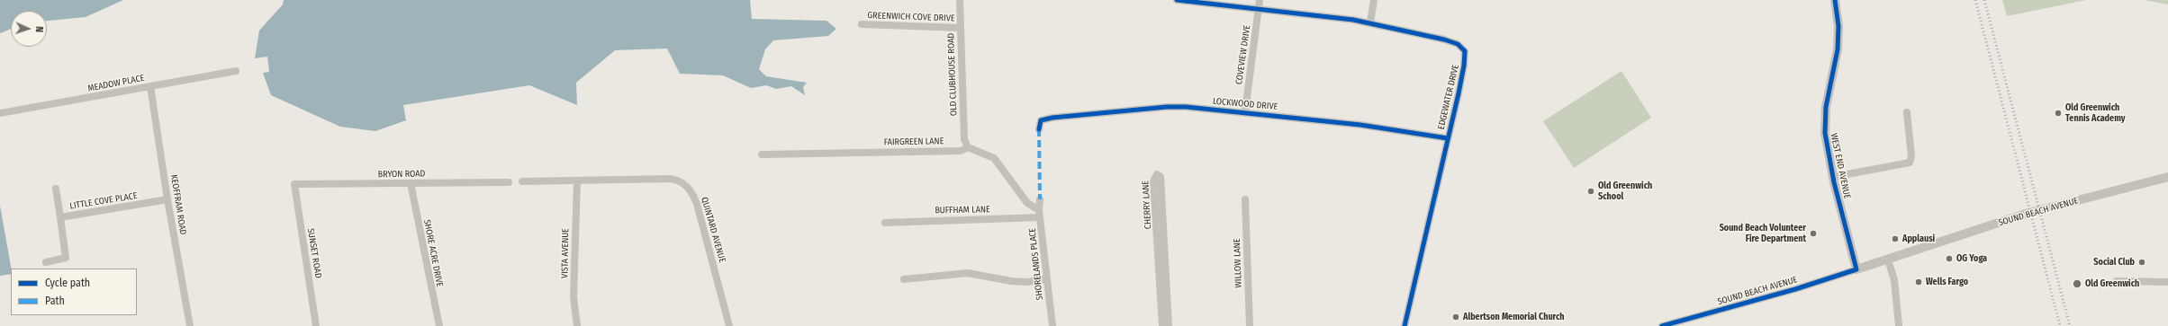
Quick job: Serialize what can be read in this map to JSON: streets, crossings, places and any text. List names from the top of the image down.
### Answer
{
  "streets": {
    "street": [
      "GREENWICH COVE DRIVE",
      "COVEVIEW DRIVE",
      "OLD CLUBHOUSE ROAD",
      "MEADOW PLACE",
      "EDGEWATER DRIVE",
      "LOCKWOOD DRIVE",
      "FAIRGREEN LANE",
      "WEST END AVENUE",
      "BRYON ROAD",
      "LITTLE COVE PLACE",
      "KEOFFRAM ROAD",
      "CHERRY LANE",
      "BUFFHAM LANE",
      "SOUND BEACH AVENUE",
      "QUINTARD AVENUE",
      "SUNSET ROAD",
      "SHORE ACRE DRIVE",
      "VISTA AVENUE",
      "WILLOW LANE",
      "SHORELANDS PLACE"
    ]
  },
  "crossings": [
    ["GREENWICH COVE DRIVE", "OLD CLUBHOUSE ROAD"],
    ["COVEVIEW DRIVE", "LOCKWOOD DRIVE"],
    ["OLD CLUBHOUSE ROAD", "FAIRGREEN LANE"],
    ["MEADOW PLACE", "KEOFFRAM ROAD"],
    ["EDGEWATER DRIVE", "LOCKWOOD DRIVE"],
    ["WEST END AVENUE", "SOUND BEACH AVENUE"],
    ["BRYON ROAD", "SUNSET ROAD"],
    ["BRYON ROAD", "SHORE ACRE DRIVE"],
    ["LITTLE COVE PLACE", "KEOFFRAM ROAD"],
    ["BUFFHAM LANE", "SHORELANDS PLACE"],
    ["QUINTARD AVENUE", "VISTA AVENUE"]
  ],
  "places": [
    "Old Greenwich Tennis Academy",
    "Old Greenwich School",
    "Sound Beach Volunteer Fire Department",
    "Applausi",
    "OG Yoga",
    "Social Club",
    "Wells Fargo",
    "Old Greenwich",
    "Albertson Memorial Church"
  ],
  "legend": ["Cycle path", "Path"],
  "north": "right"
}
